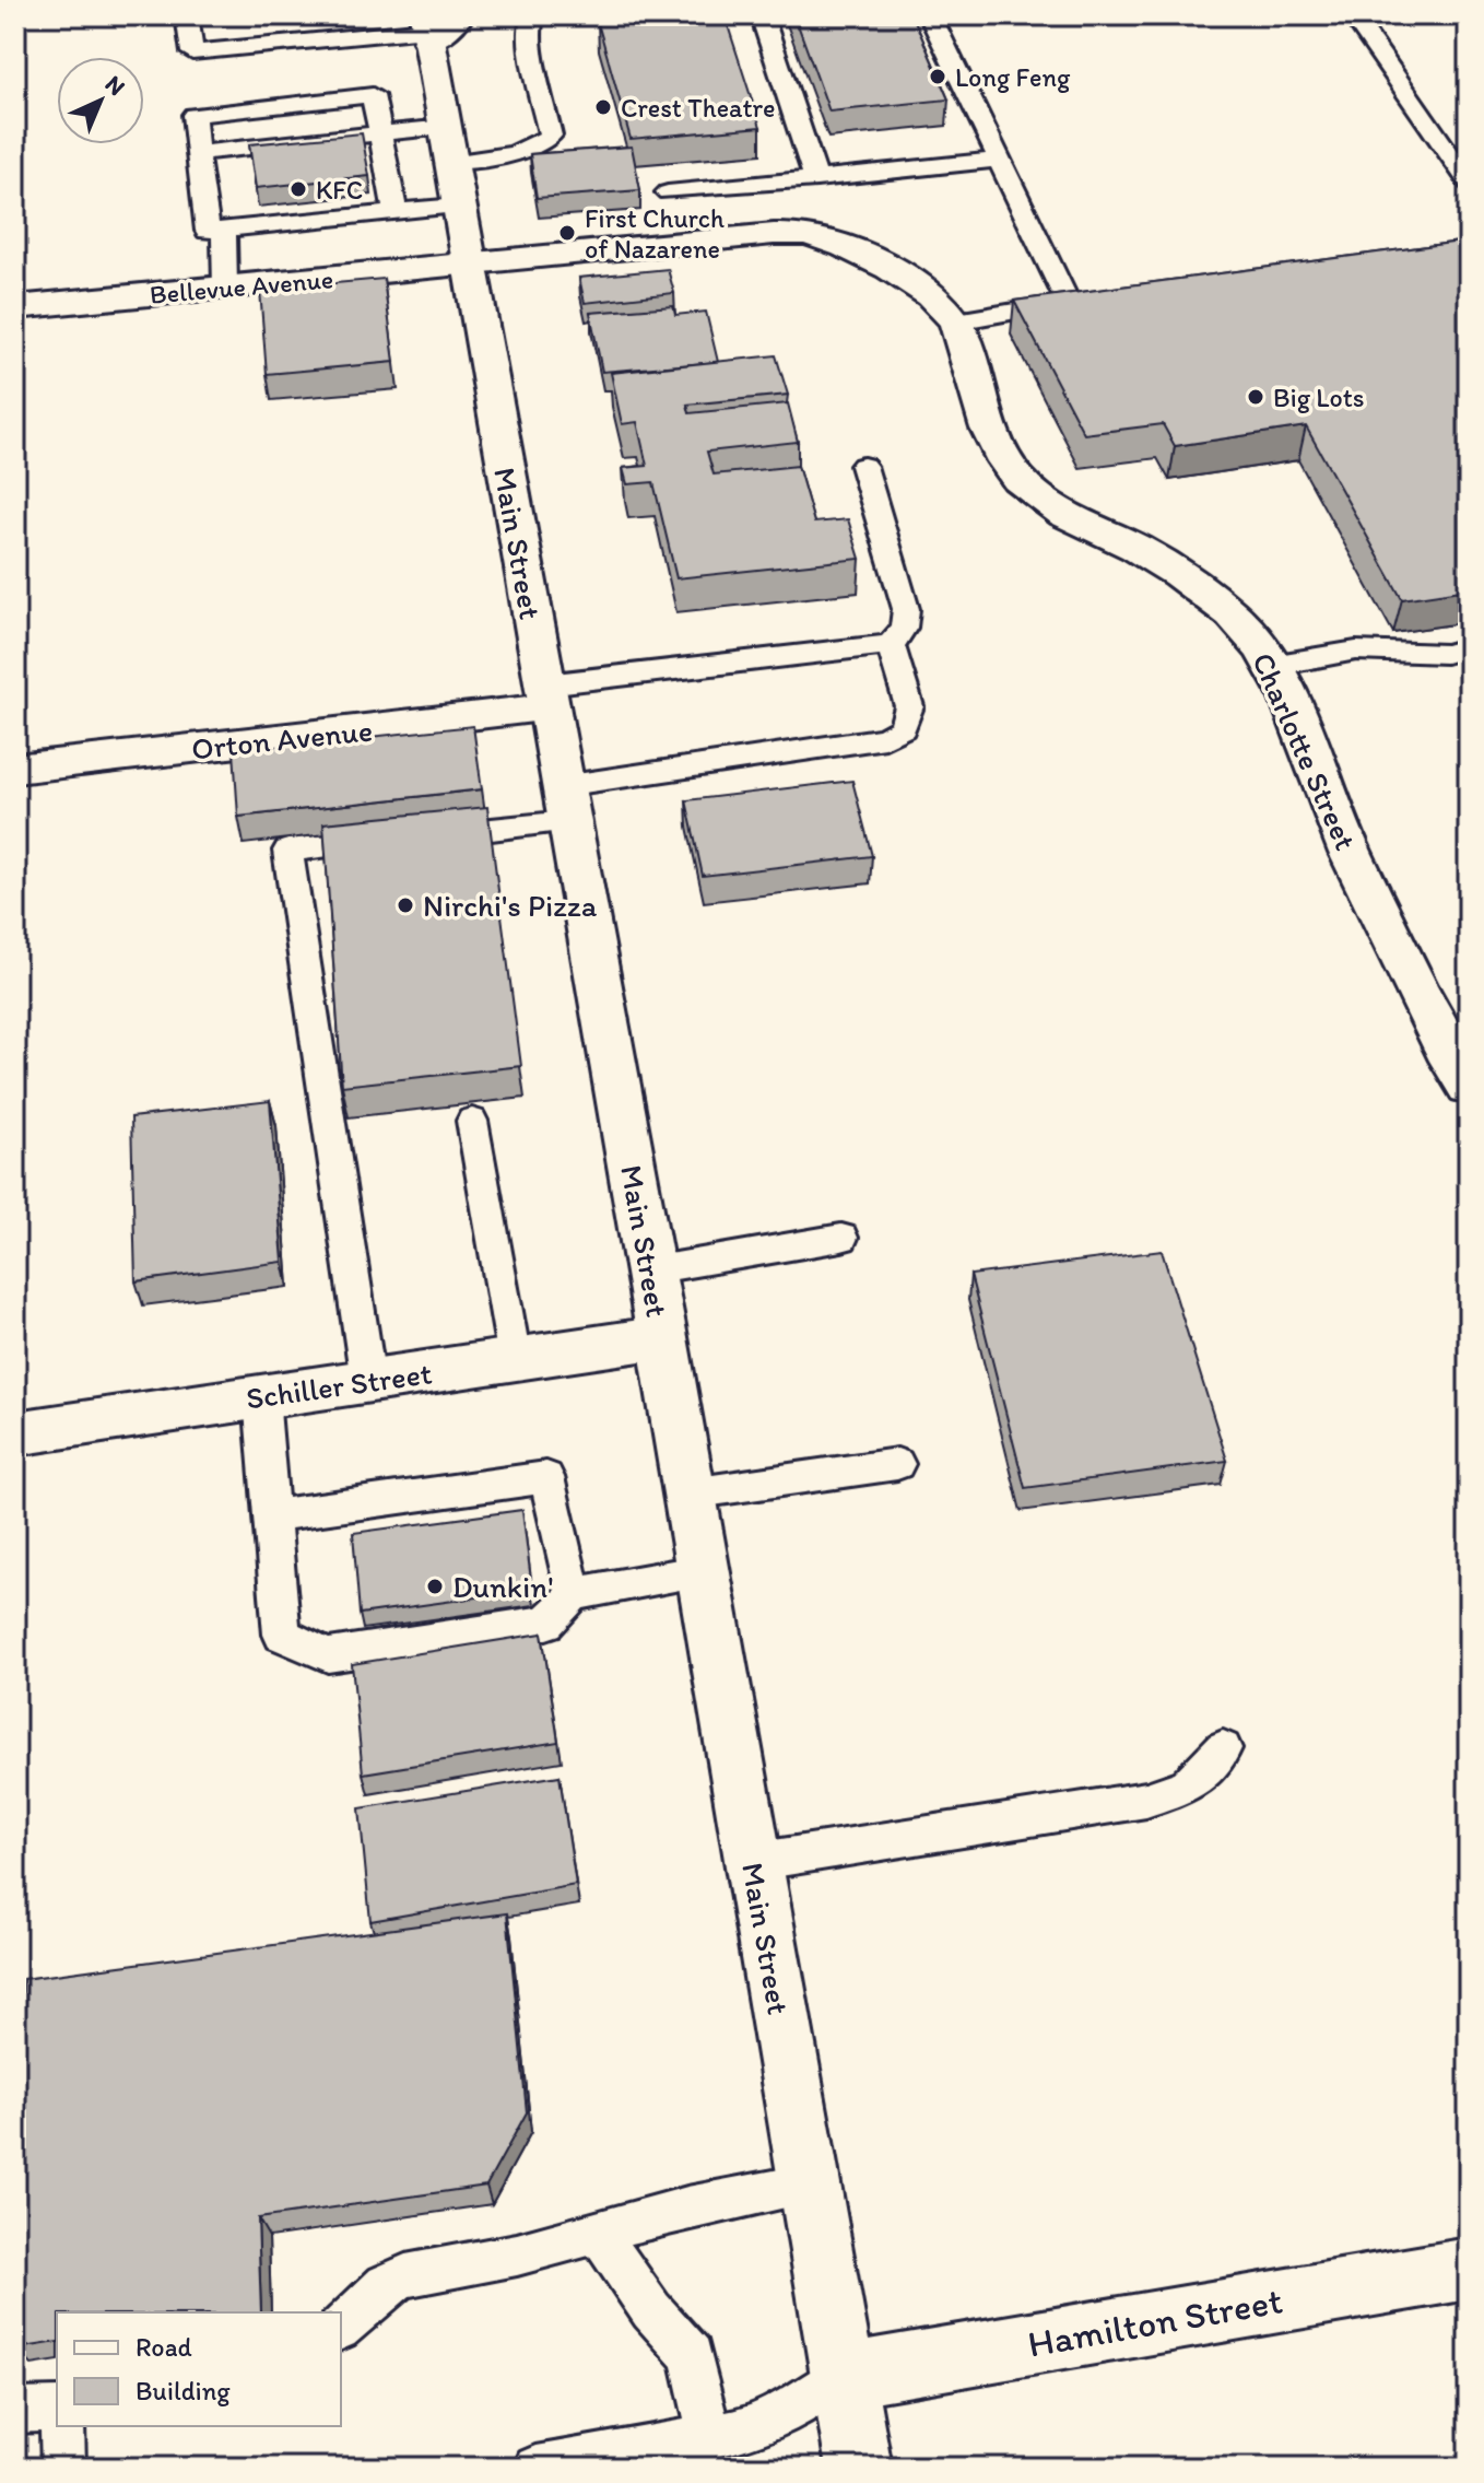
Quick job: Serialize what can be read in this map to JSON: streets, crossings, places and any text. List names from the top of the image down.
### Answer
{
  "streets": {
    "street": [
      "Bellevue Avenue",
      "Main Street",
      "Orton Avenue",
      "Charlotte Street",
      "Schiller Street",
      "Hamilton Street"
    ]
  },
  "crossings": [
    ["Bellevue Avenue", "Main Street"],
    ["Bellevue Avenue", "Charlotte Street"],
    ["Main Street", "Orton Avenue"],
    ["Main Street", "Schiller Street"],
    ["Main Street", "Hamilton Street"]
  ],
  "places": [
    "Long Feng",
    "Crest Theatre",
    "KFC",
    "First Church of Nazarene",
    "Big Lots",
    "Nirchi's Pizza",
    "Dunkin'"
  ],
  "legend": ["Road", "Building"],
  "north": "top right"
}
